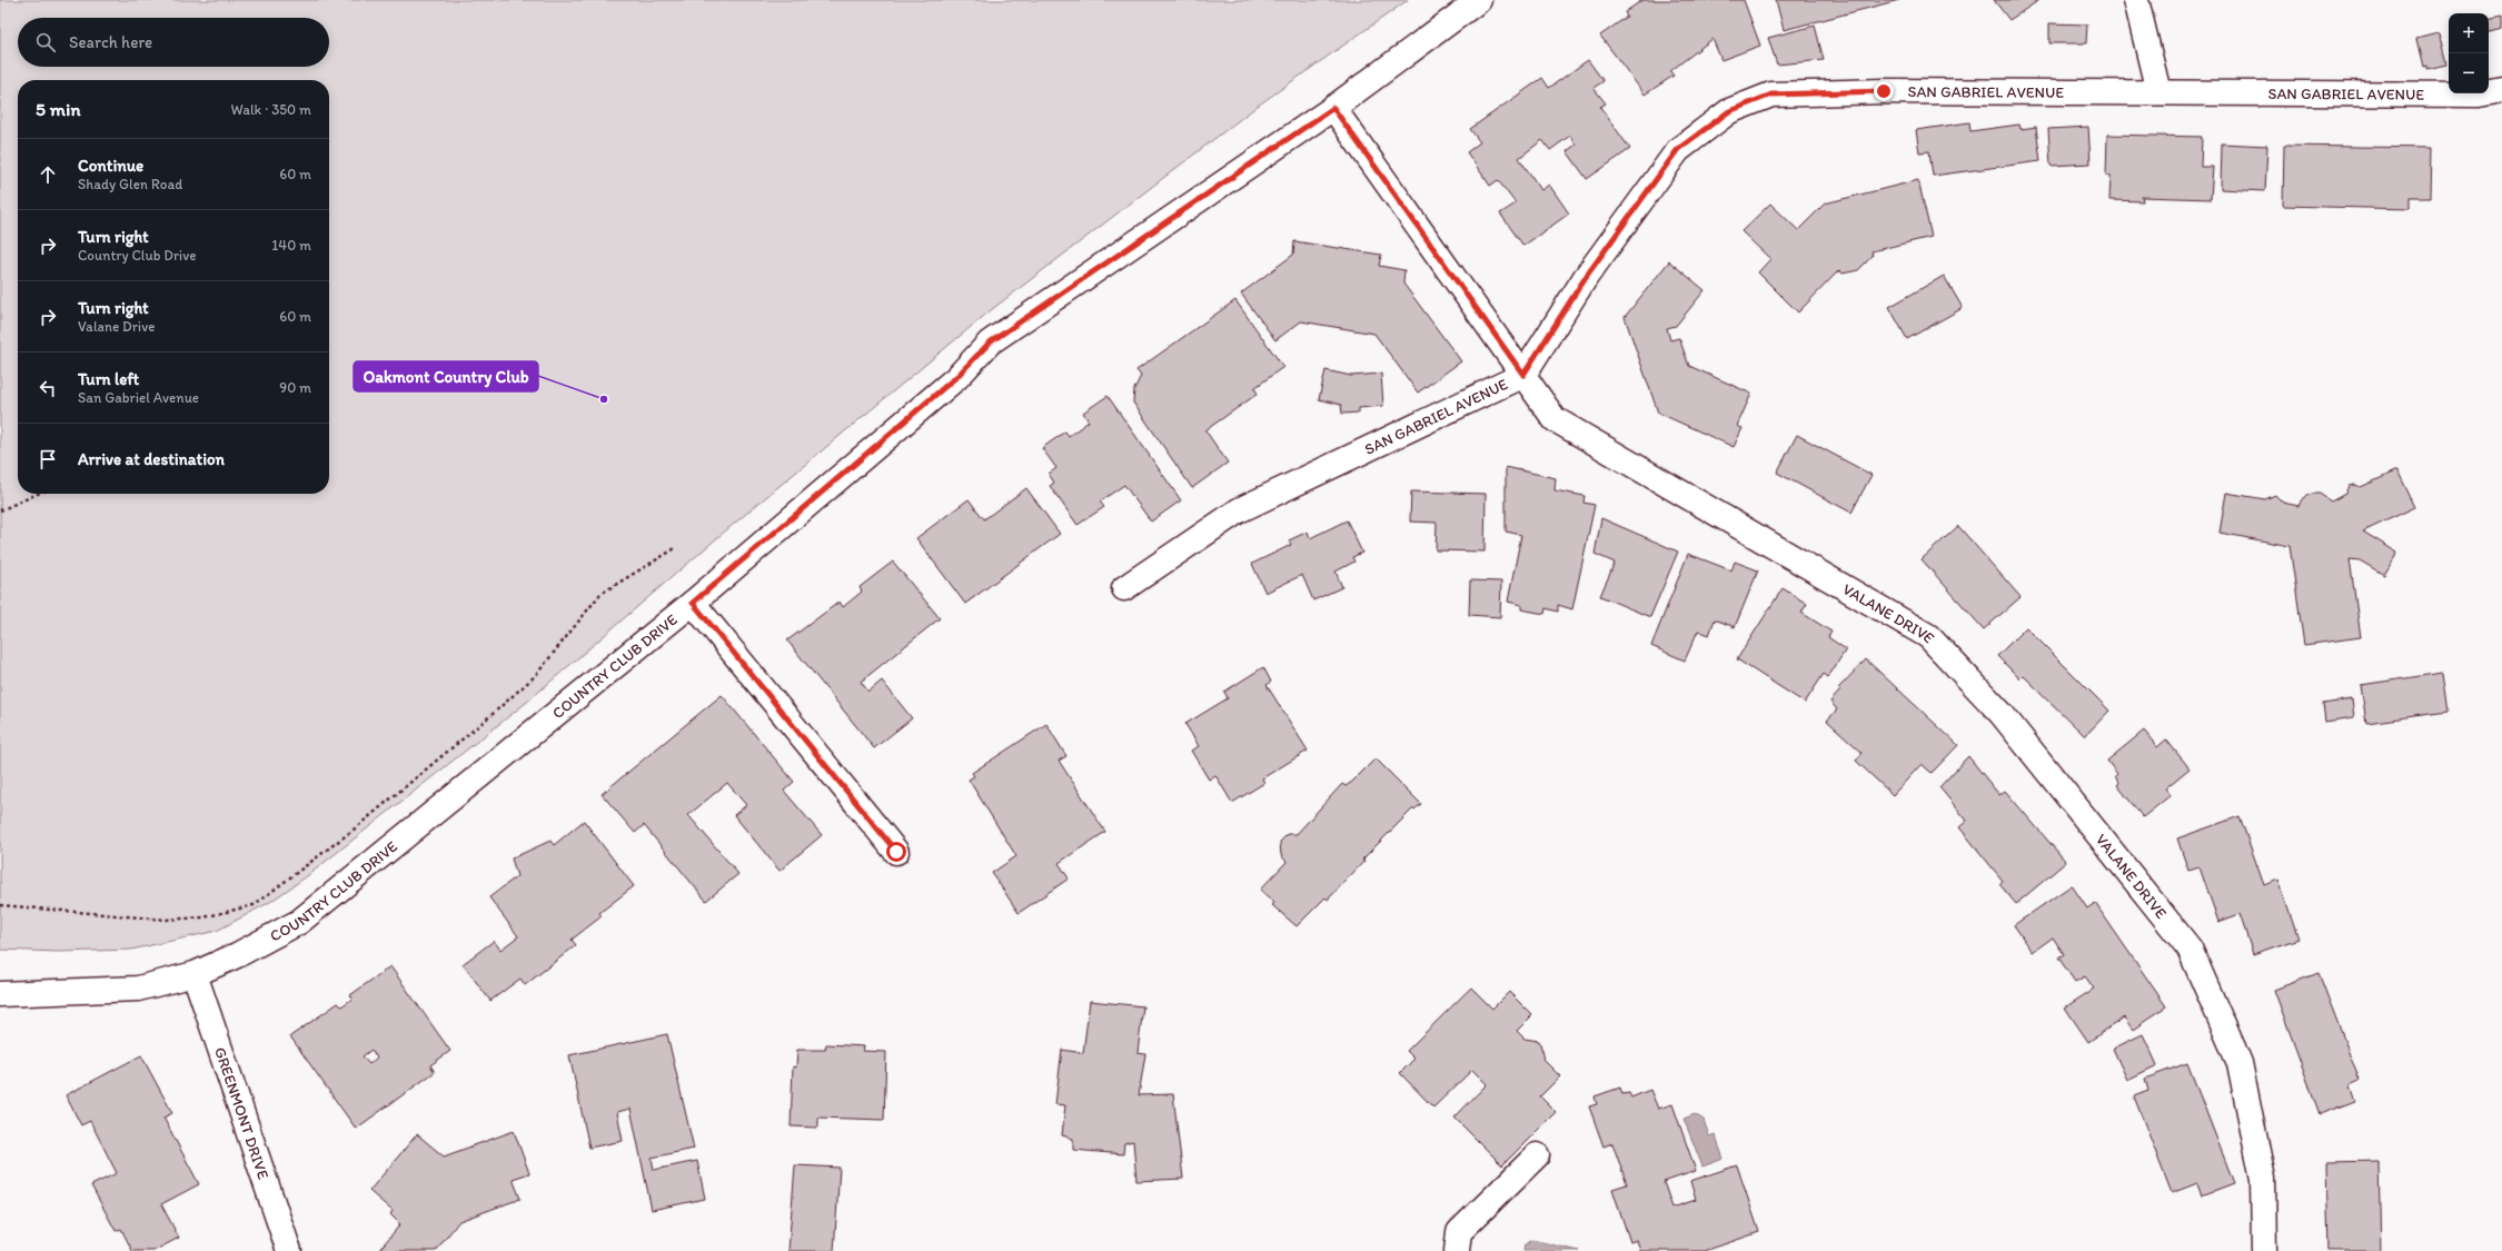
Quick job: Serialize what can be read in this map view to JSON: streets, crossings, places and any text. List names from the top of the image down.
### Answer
{
  "streets": {
    "street": [
      "SAN GABRIEL AVENUE",
      "VALANE DRIVE",
      "COUNTRY CLUB DRIVE",
      "GREENMONT DRIVE"
    ]
  },
  "crossings": [
    ["SAN GABRIEL AVENUE", "VALANE DRIVE"],
    ["VALANE DRIVE", "COUNTRY CLUB DRIVE"],
    ["COUNTRY CLUB DRIVE", "GREENMONT DRIVE"]
  ],
  "places": ["Oakmont Country Club"],
  "page": {
    "map_buttons": ["+", "−"],
    "search": "Search here",
    "heading": ["5 min", "Walk · 350 m"],
    "list": [
      ["Continue", "Shady Glen Road", "60 m"],
      ["Turn right", "Country Club Drive", "140 m"],
      ["Turn right", "Valane Drive", "60 m"],
      ["Turn left", "San Gabriel Avenue", "90 m"],
      "Arrive at destination"
    ]
  }
}
